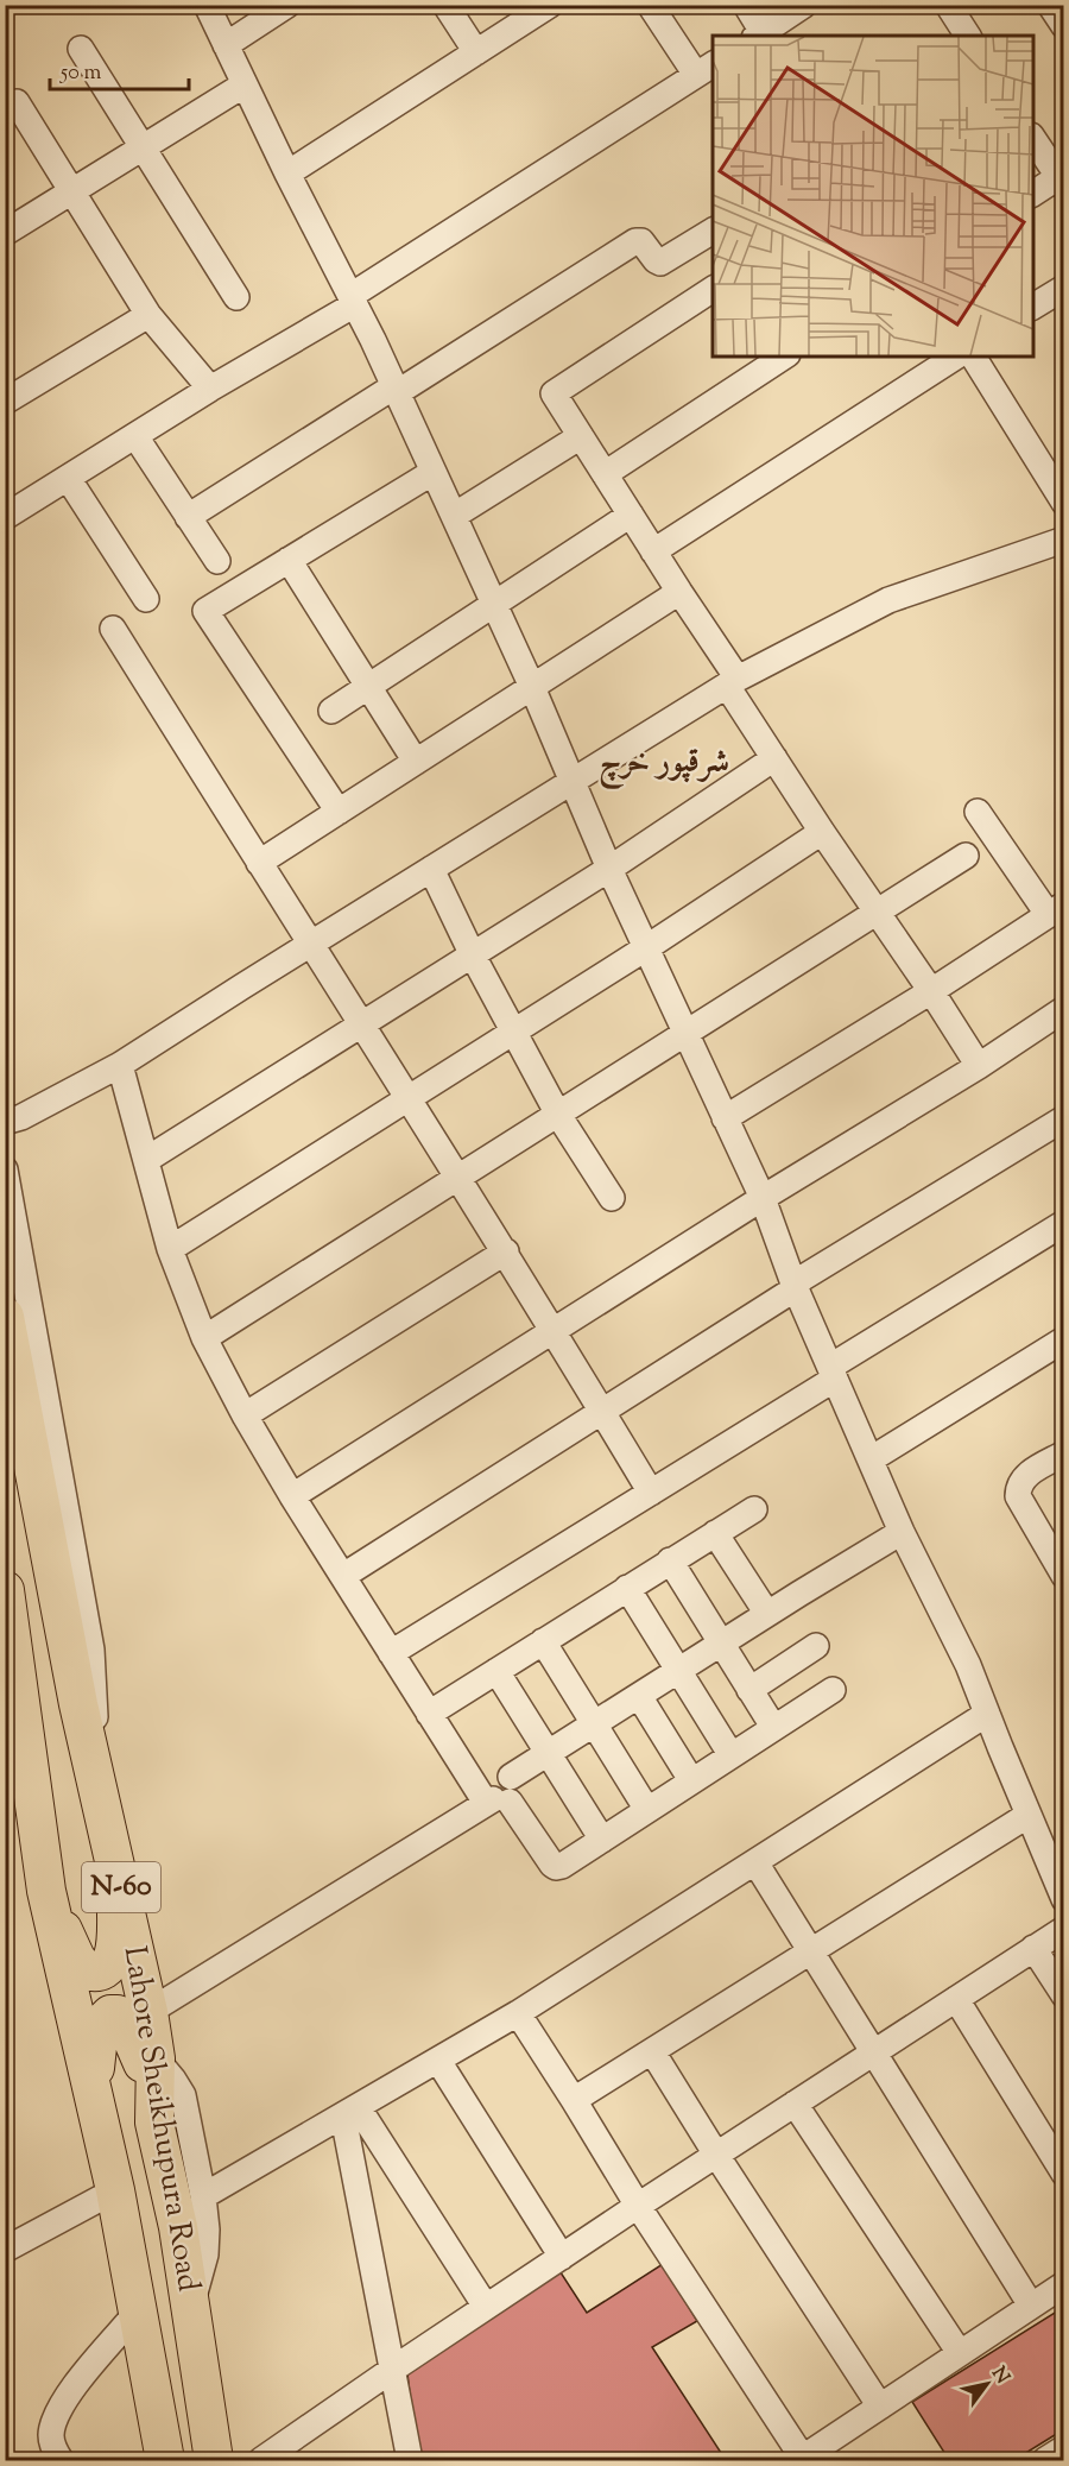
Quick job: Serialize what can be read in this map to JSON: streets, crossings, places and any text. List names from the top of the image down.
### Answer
{
  "streets": {
    "highway": ["N-60", "Lahore Sheikhupura Road"]
  },
  "districts": ["شرقپور خرچ"],
  "scale_bar": "50 m",
  "north": "top right"
}
